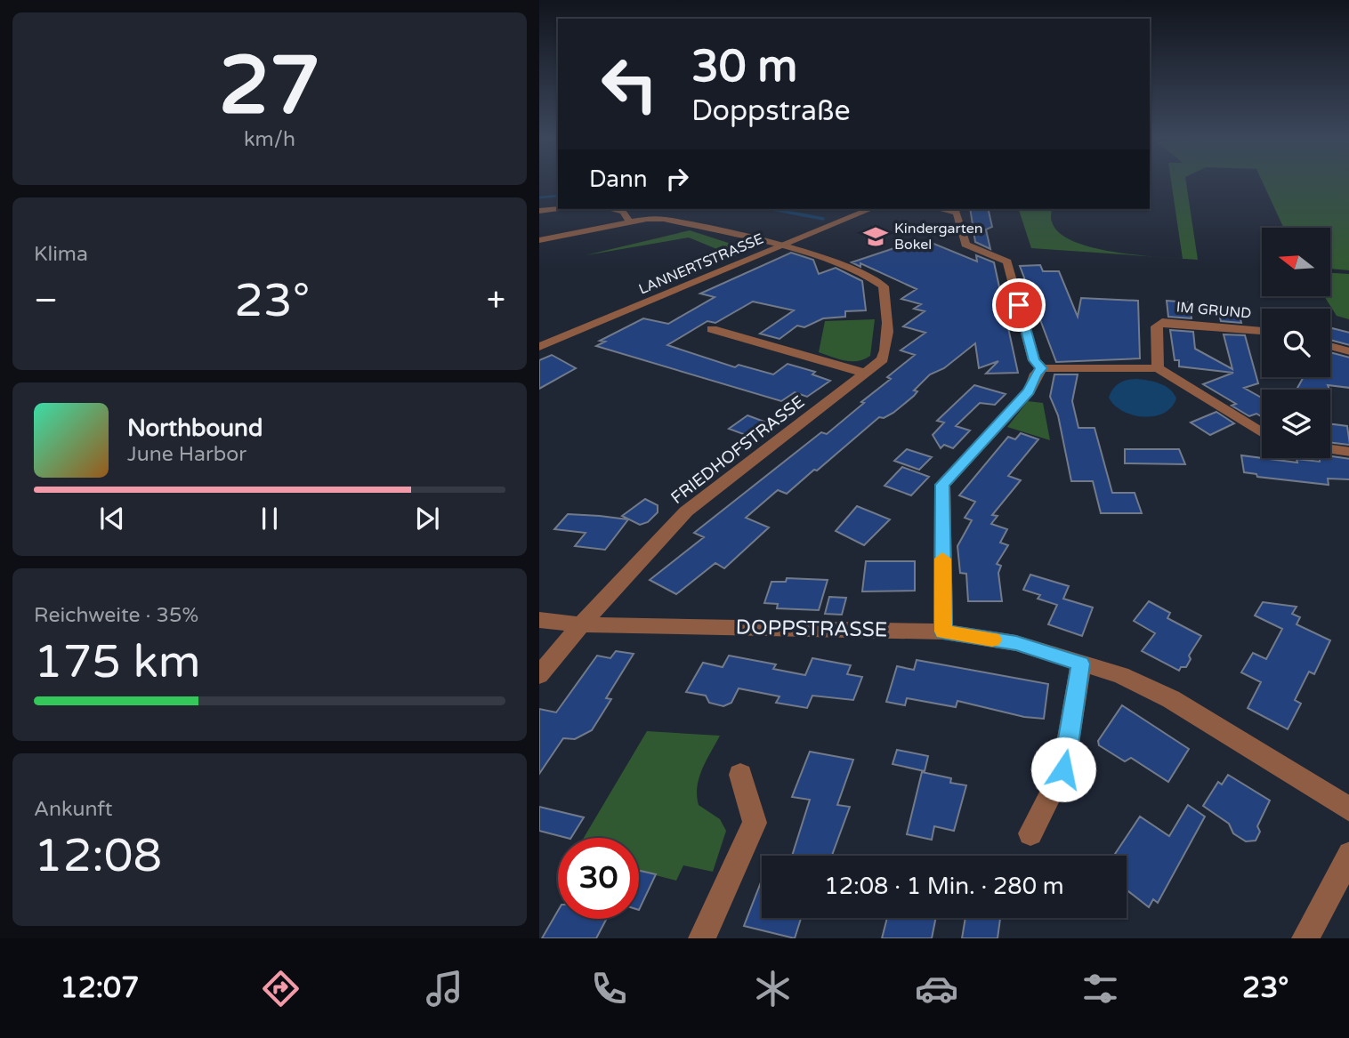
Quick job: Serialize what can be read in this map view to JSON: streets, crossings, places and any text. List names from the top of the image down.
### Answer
{
  "streets": {
    "street": [
      "LANNERTSTRASSE",
      "IM GRUND",
      "FRIEDHOFSTRASSE",
      "DOPPSTRASSE"
    ]
  },
  "crossings": [
    ["LANNERTSTRASSE", "FRIEDHOFSTRASSE"],
    ["FRIEDHOFSTRASSE", "DOPPSTRASSE"]
  ],
  "places": {
    "school or university": ["Kindergarten Bokel"]
  },
  "north": "left",
  "page": {
    "tile": [
      ["27", "km/h"],
      "Klima",
      ["Reichweite · 35%", "175 km"],
      ["Ankunft", "12:08"]
    ],
    "turn": ["30 m", "Doppstraße"],
    "then": "Dann",
    "heat": ["−", "23°", "+"],
    "song": ["Northbound", "June Harbor"],
    "limit": "30",
    "trip": "12:08 · 1 Min. · 280 m",
    "tabs": ["12:07", "23°"]
  }
}
